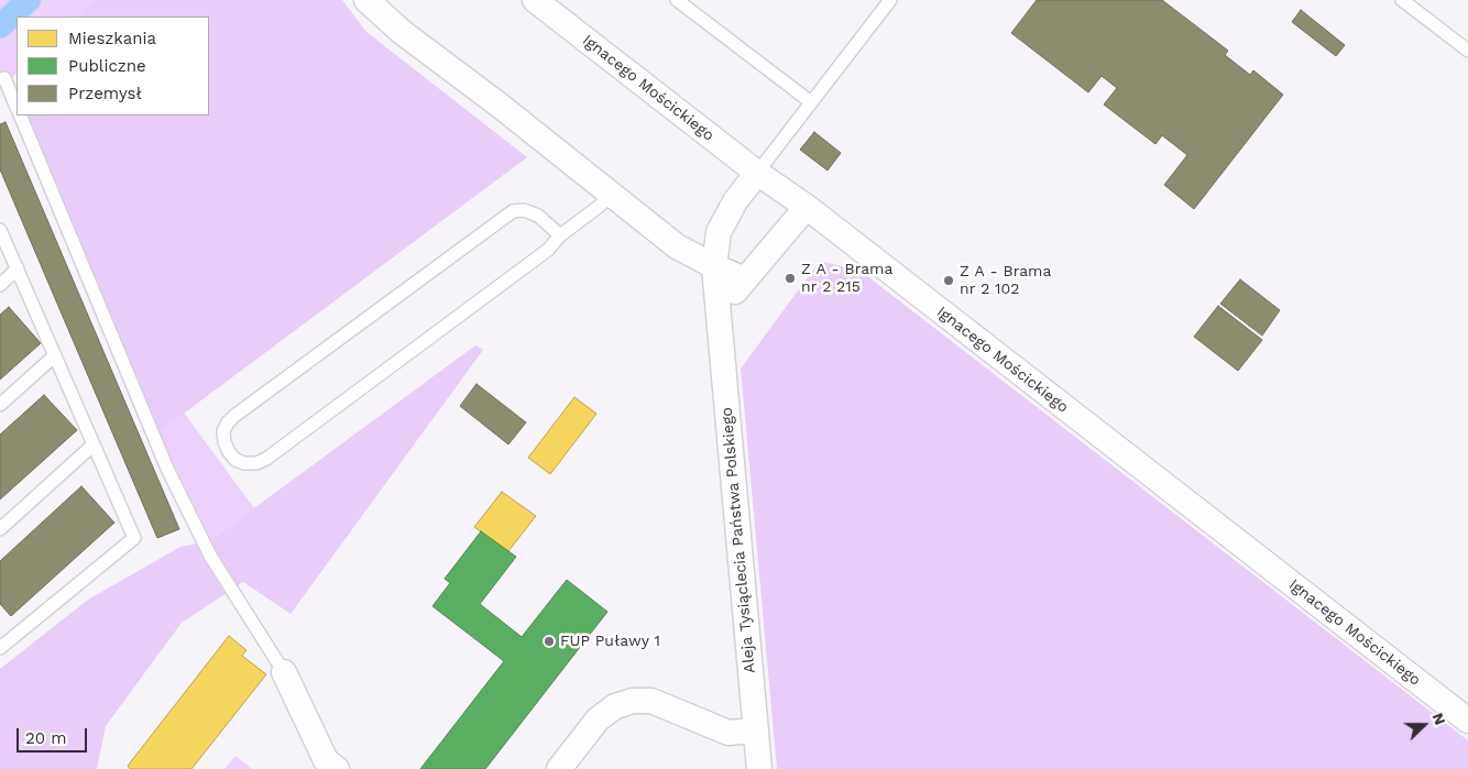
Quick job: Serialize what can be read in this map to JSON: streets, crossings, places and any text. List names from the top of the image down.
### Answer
{
  "streets": {
    "street": ["Ignacego Mościckiego", "Aleja Tysiąclecia Państwa Polskiego"]
  },
  "crossings": [
    ["Ignacego Mościckiego", "Aleja Tysiąclecia Państwa Polskiego"]
  ],
  "places": ["Z A - Brama nr 2 215", "Z A - Brama nr 2 102", "FUP Puławy 1"],
  "legend": ["Mieszkania", "Publiczne", "Przemysł"],
  "scale_bar": "20 m",
  "north": "right"
}
